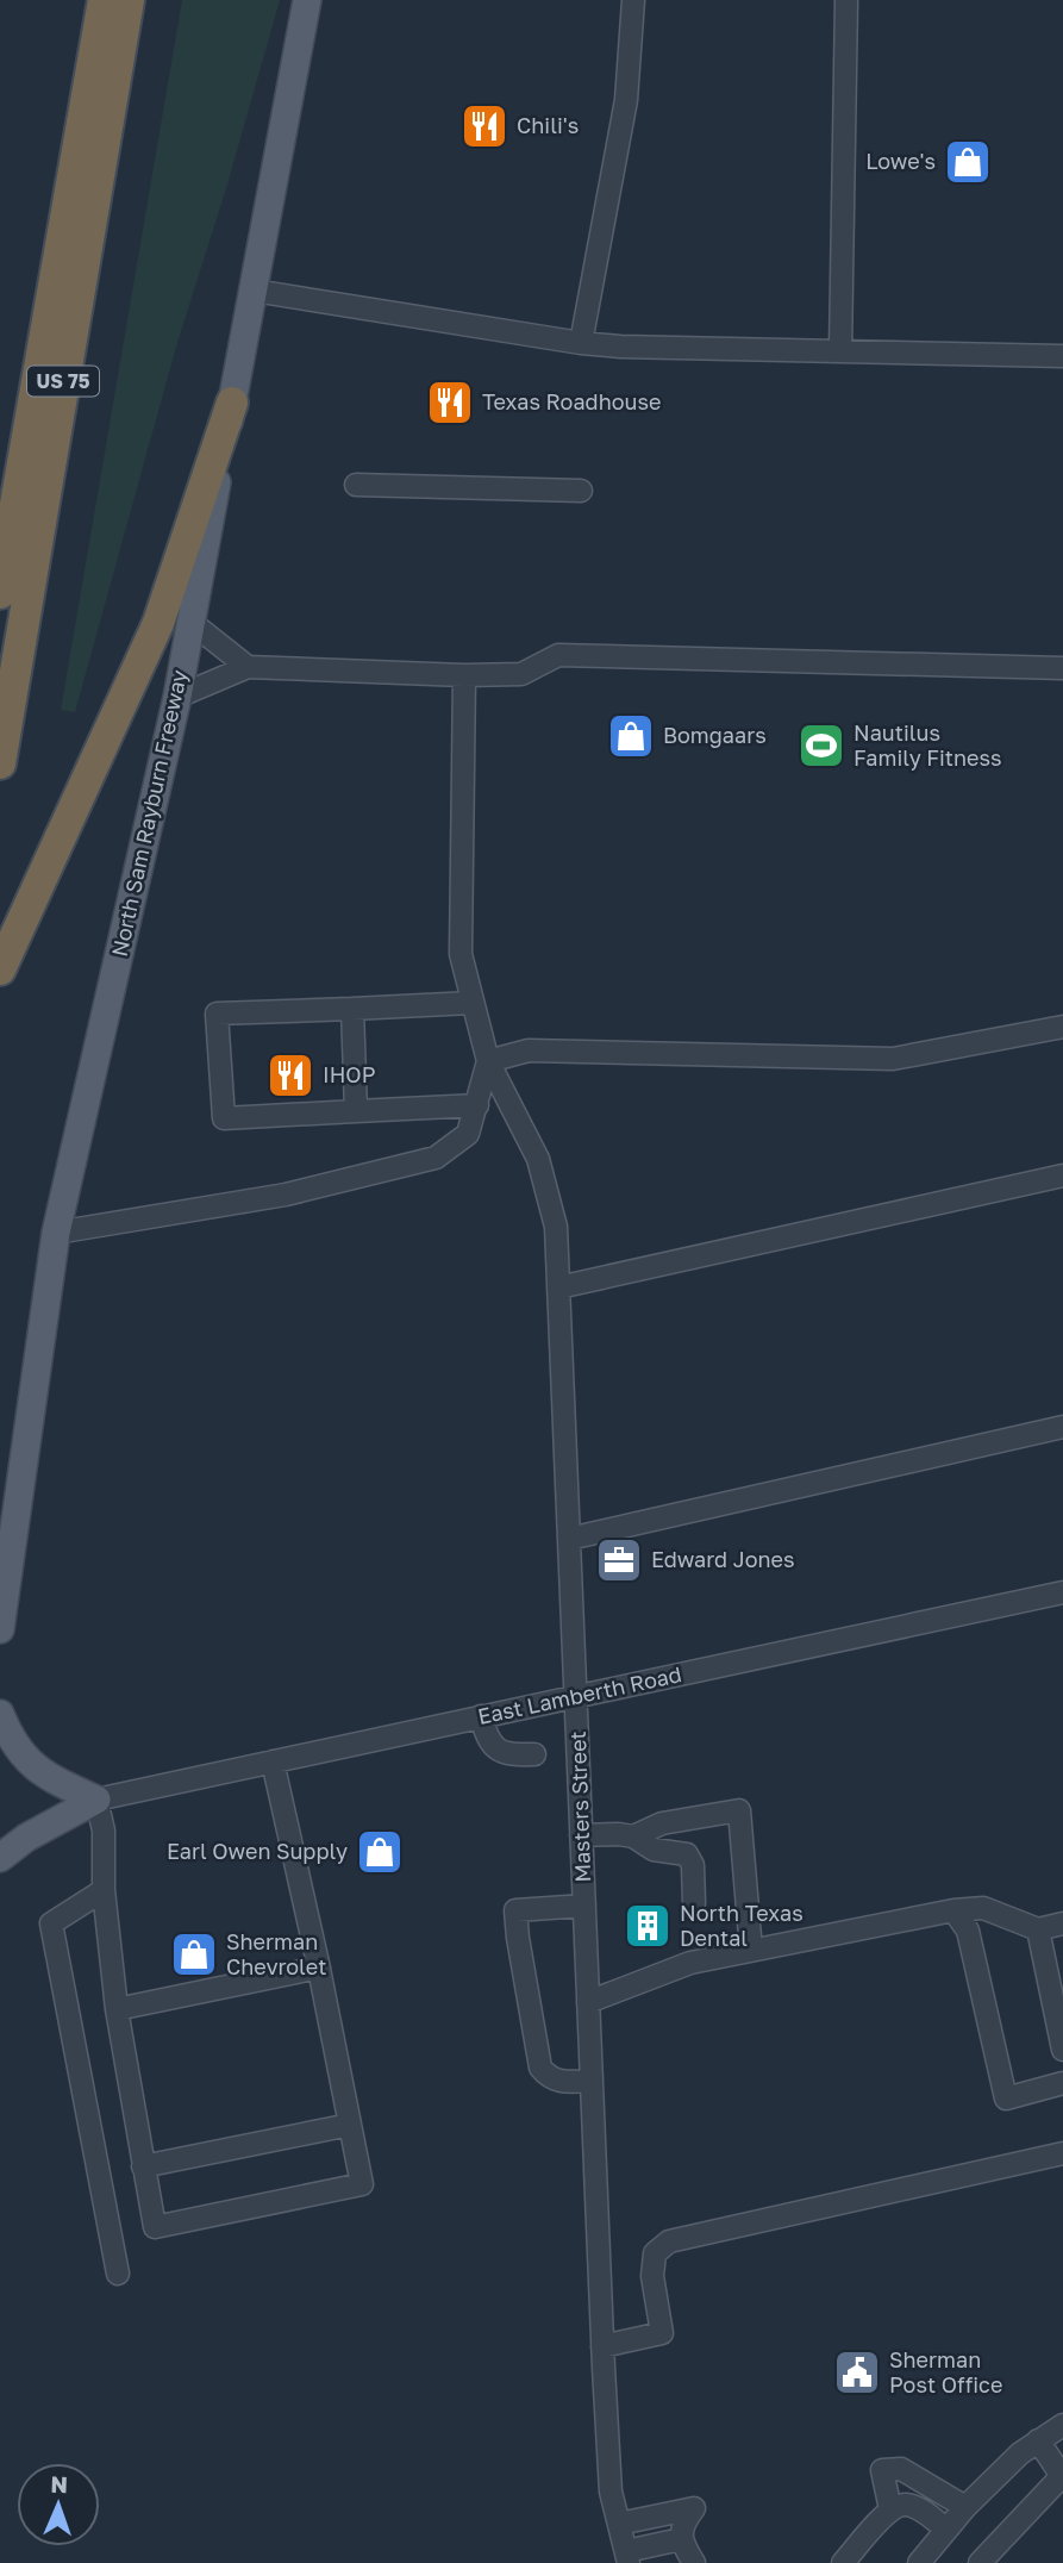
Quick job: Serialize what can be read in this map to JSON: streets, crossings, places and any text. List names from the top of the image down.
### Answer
{
  "streets": {
    "highway": ["US 75"],
    "main road": ["North Sam Rayburn Freeway"],
    "street": ["East Lamberth Road", "Masters Street"]
  },
  "crossings": [
    ["East Lamberth Road", "Masters Street"]
  ],
  "places": {
    "restaurant": ["Chili's", "Texas Roadhouse", "IHOP"],
    "shop": [
      "Lowe's",
      "Bomgaars",
      "Earl Owen Supply",
      "Sherman Chevrolet"
    ],
    "sports": ["Nautilus Family Fitness"],
    "office": ["Edward Jones"],
    "building": ["North Texas Dental"],
    "public building": ["Sherman Post Office"]
  },
  "north": "top"
}
